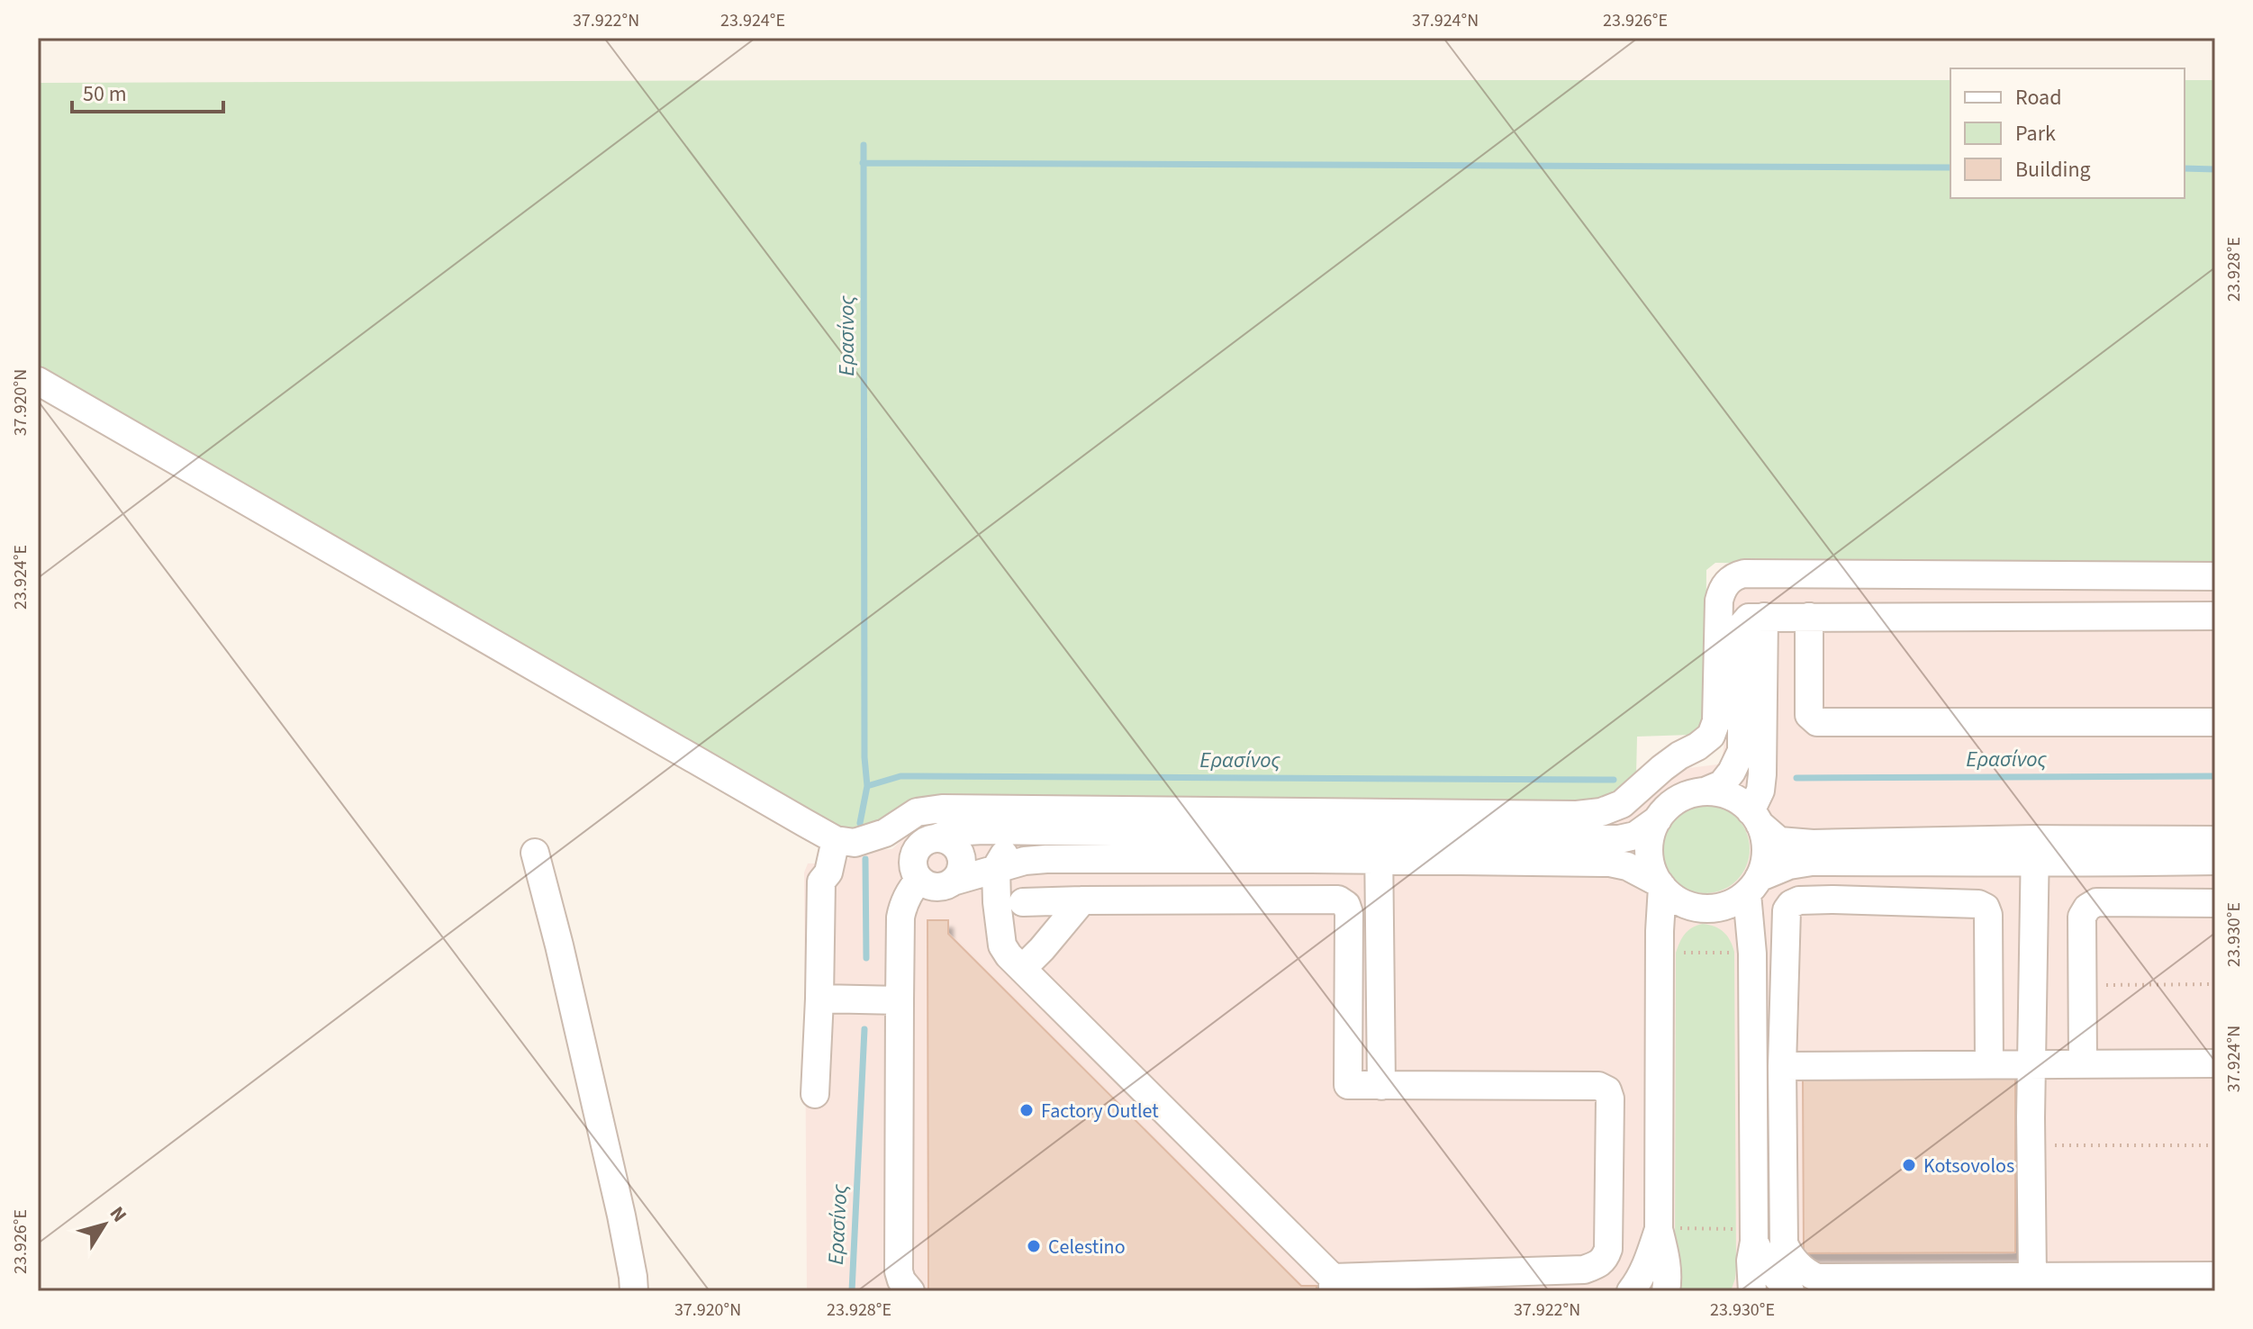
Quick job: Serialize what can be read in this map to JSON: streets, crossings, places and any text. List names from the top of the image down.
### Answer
{
  "water": ["Ερασίνος"],
  "places": ["Factory Outlet", "Kotsovolos", "Celestino"],
  "legend": ["Road", "Park", "Building"],
  "scale_bar": "50 m",
  "north": "top right",
  "coordinates": [
    "37.922°N",
    "23.924°E",
    "37.924°N",
    "23.926°E",
    "23.928°E",
    "37.920°N",
    "23.930°E"
  ]
}
